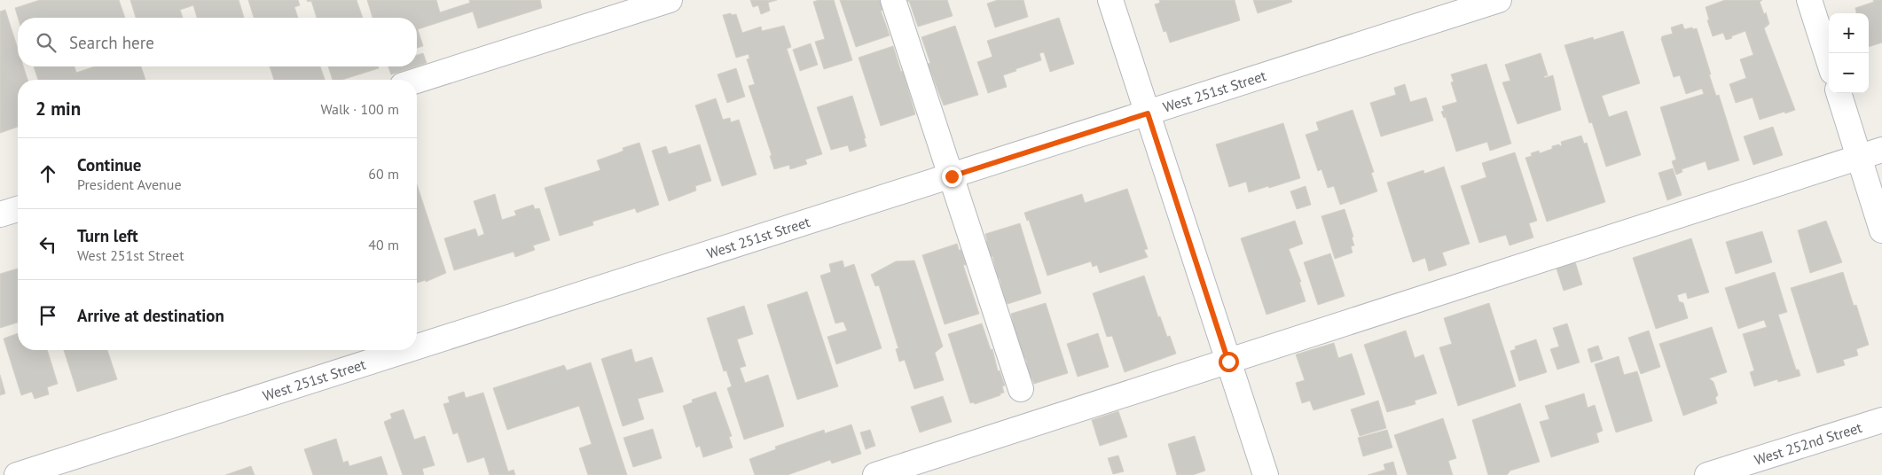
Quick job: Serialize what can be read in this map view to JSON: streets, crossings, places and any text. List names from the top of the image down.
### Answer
{
  "streets": {
    "street": ["West 251st Street", "West 252nd Street"]
  },
  "page": {
    "map_buttons": ["+", "−"],
    "search": "Search here",
    "heading": ["2 min", "Walk · 100 m"],
    "list": [
      ["Continue", "President Avenue", "60 m"],
      ["Turn left", "West 251st Street", "40 m"],
      "Arrive at destination"
    ]
  }
}
